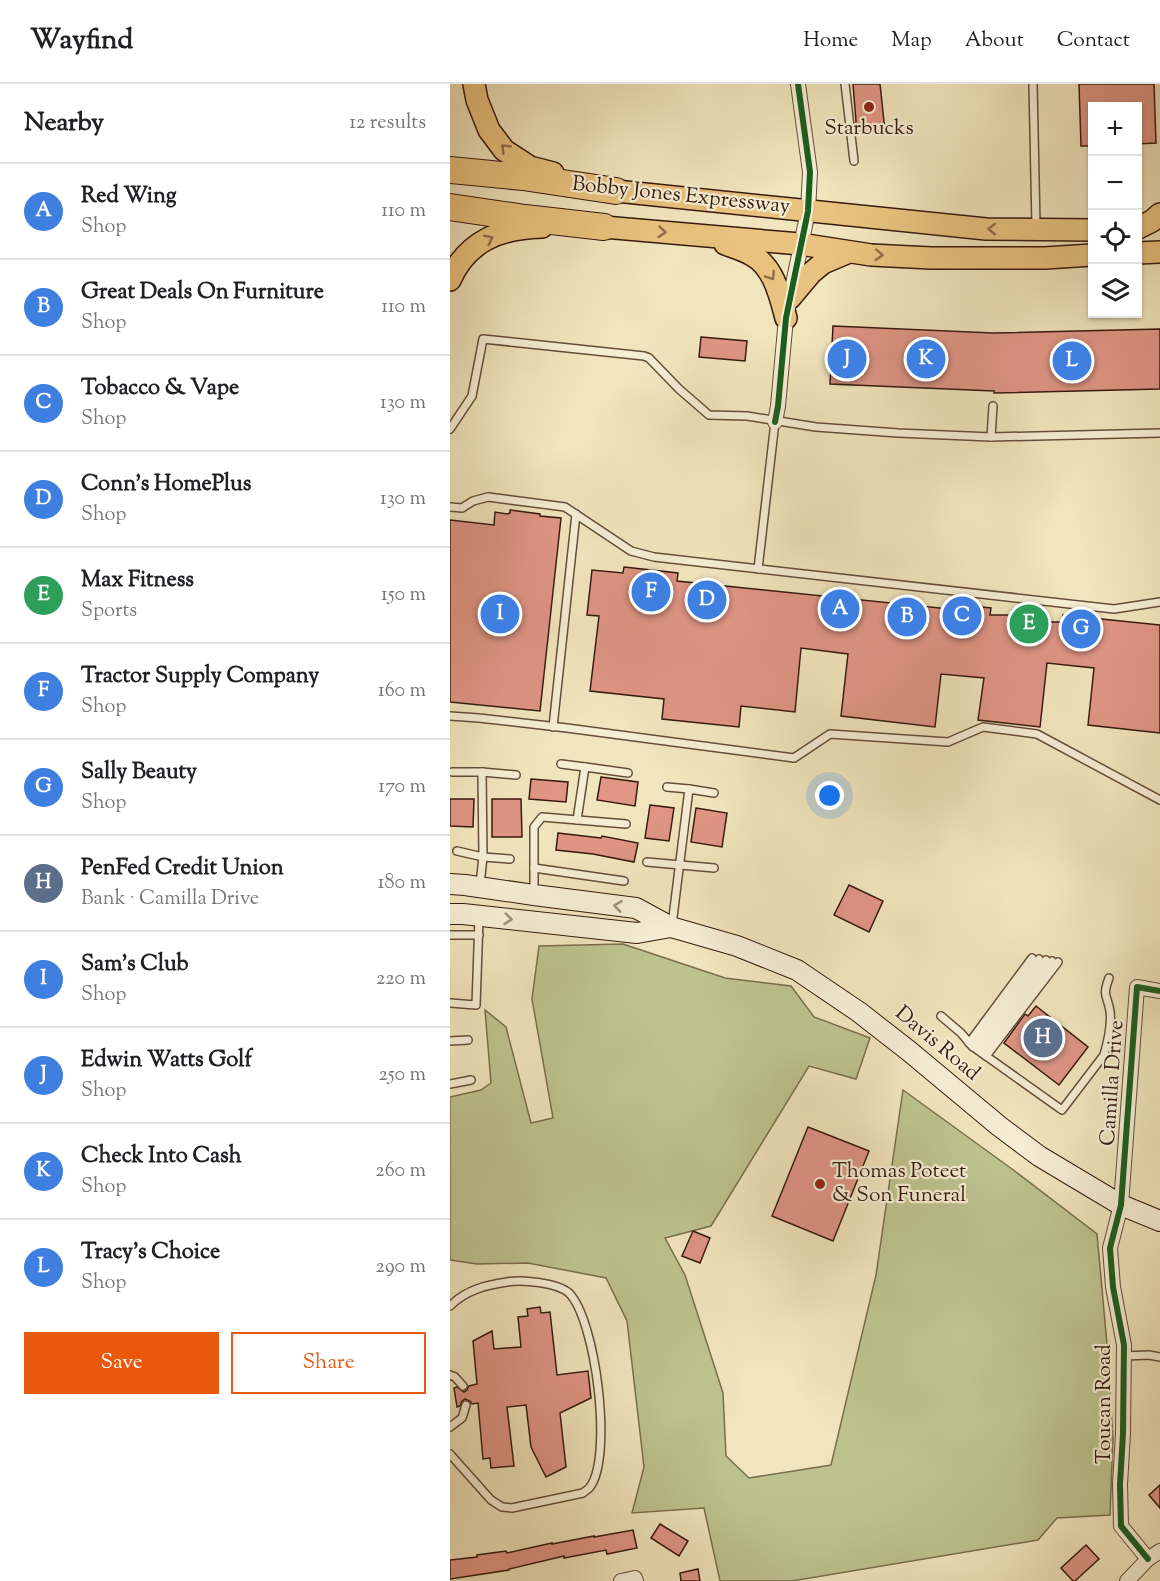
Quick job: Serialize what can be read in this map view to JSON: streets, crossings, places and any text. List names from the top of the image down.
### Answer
{
  "streets": {
    "highway": ["Bobby Jones Expressway"],
    "main road": ["Davis Road"],
    "street": ["Camilla Drive", "Toucan Road"]
  },
  "crossings": [
    ["Davis Road", "Camilla Drive"],
    ["Davis Road", "Toucan Road"],
    ["Camilla Drive", "Toucan Road"]
  ],
  "places": ["Starbucks", "Thomas Poteet & Son Funeral"],
  "page": {
    "header": "Wayfind",
    "nav": [
      "Home",
      "Map",
      "About",
      "Contact"
    ],
    "heading": ["Nearby", "12 results"],
    "map_buttons": ["+", "−"],
    "list": [
      {
        "mark": "A",
        "name": "Red Wing",
        "note": "Shop",
        "value": "110 m"
      },
      {
        "mark": "B",
        "name": "Great Deals On Furniture",
        "note": "Shop",
        "value": "110 m"
      },
      {
        "mark": "C",
        "name": "Tobacco & Vape",
        "note": "Shop",
        "value": "130 m"
      },
      {
        "mark": "D",
        "name": "Conn's HomePlus",
        "note": "Shop",
        "value": "130 m"
      },
      {
        "mark": "E",
        "name": "Max Fitness",
        "note": "Sports",
        "value": "150 m"
      },
      {
        "mark": "F",
        "name": "Tractor Supply Company",
        "note": "Shop",
        "value": "160 m"
      },
      {
        "mark": "G",
        "name": "Sally Beauty",
        "note": "Shop",
        "value": "170 m"
      },
      {
        "mark": "H",
        "name": "PenFed Credit Union",
        "note": "Bank · Camilla Drive",
        "value": "180 m"
      },
      {
        "mark": "I",
        "name": "Sam's Club",
        "note": "Shop",
        "value": "220 m"
      },
      {
        "mark": "J",
        "name": "Edwin Watts Golf",
        "note": "Shop",
        "value": "250 m"
      },
      {
        "mark": "K",
        "name": "Check Into Cash",
        "note": "Shop",
        "value": "260 m"
      },
      {
        "mark": "L",
        "name": "Tracy's Choice",
        "note": "Shop",
        "value": "290 m"
      }
    ],
    "pins": [
      "J",
      "K",
      "L",
      "F",
      "D",
      "A",
      "I",
      "C",
      "B",
      "E",
      "G",
      "H"
    ],
    "buttons": ["Save", "Share"]
  }
}
